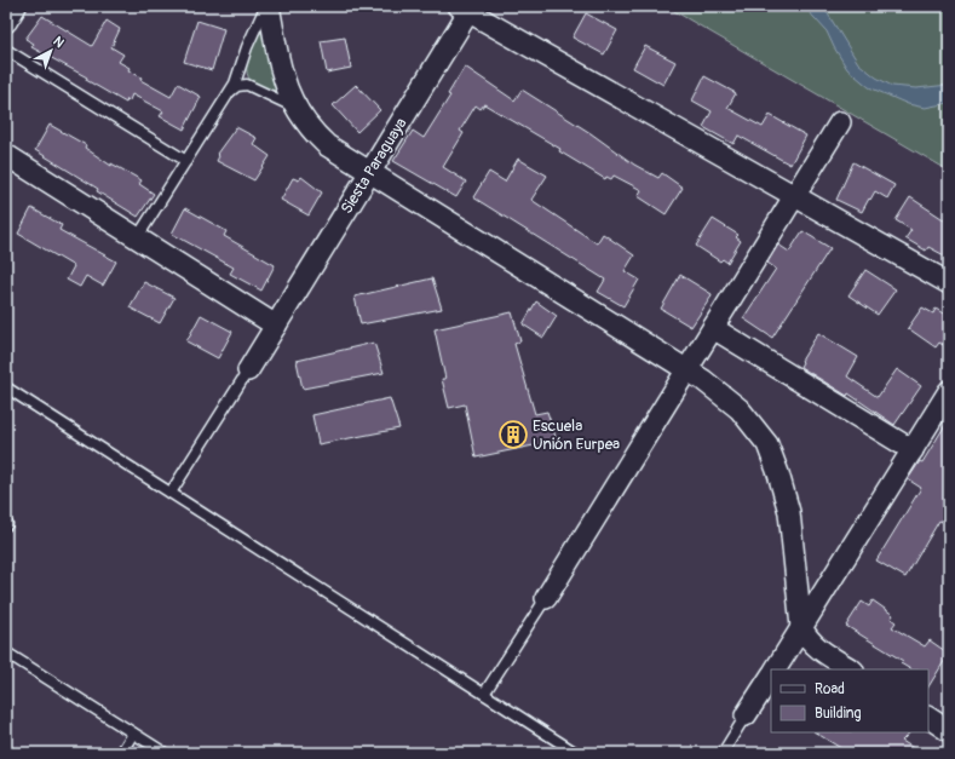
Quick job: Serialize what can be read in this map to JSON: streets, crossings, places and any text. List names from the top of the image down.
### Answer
{
  "streets": {
    "street": ["Siesta Paraguaya"]
  },
  "places": {
    "building": ["Escuela Unión Eurpea"]
  },
  "legend": ["Road", "Building"],
  "north": "top right"
}
